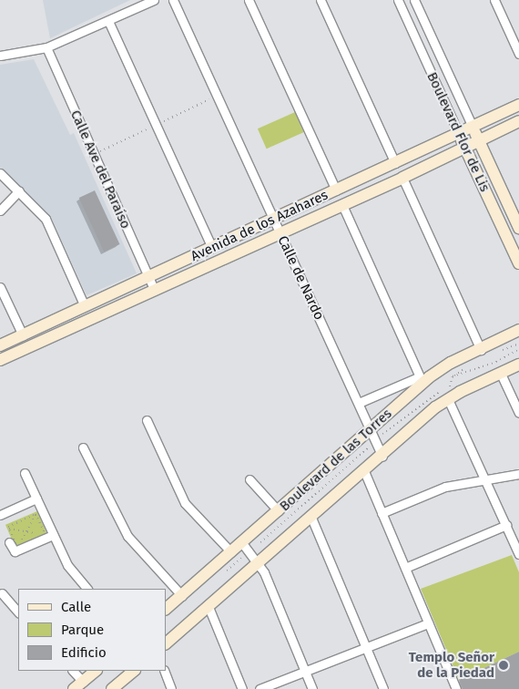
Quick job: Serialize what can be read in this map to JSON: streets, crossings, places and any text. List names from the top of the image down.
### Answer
{
  "streets": {
    "street": [
      "Boulevard Flor de Lis",
      "Calle Ave del Paraíso",
      "Avenida de los Azahares",
      "Calle de Nardo",
      "Boulevard de las Torres"
    ]
  },
  "crossings": [
    ["Boulevard Flor de Lis", "Avenida de los Azahares"],
    ["Calle Ave del Paraíso", "Avenida de los Azahares"],
    ["Avenida de los Azahares", "Calle de Nardo"],
    ["Calle de Nardo", "Boulevard de las Torres"]
  ],
  "places": ["Templo Señor de la Piedad"],
  "legend": ["Calle", "Parque", "Edificio"]
}
